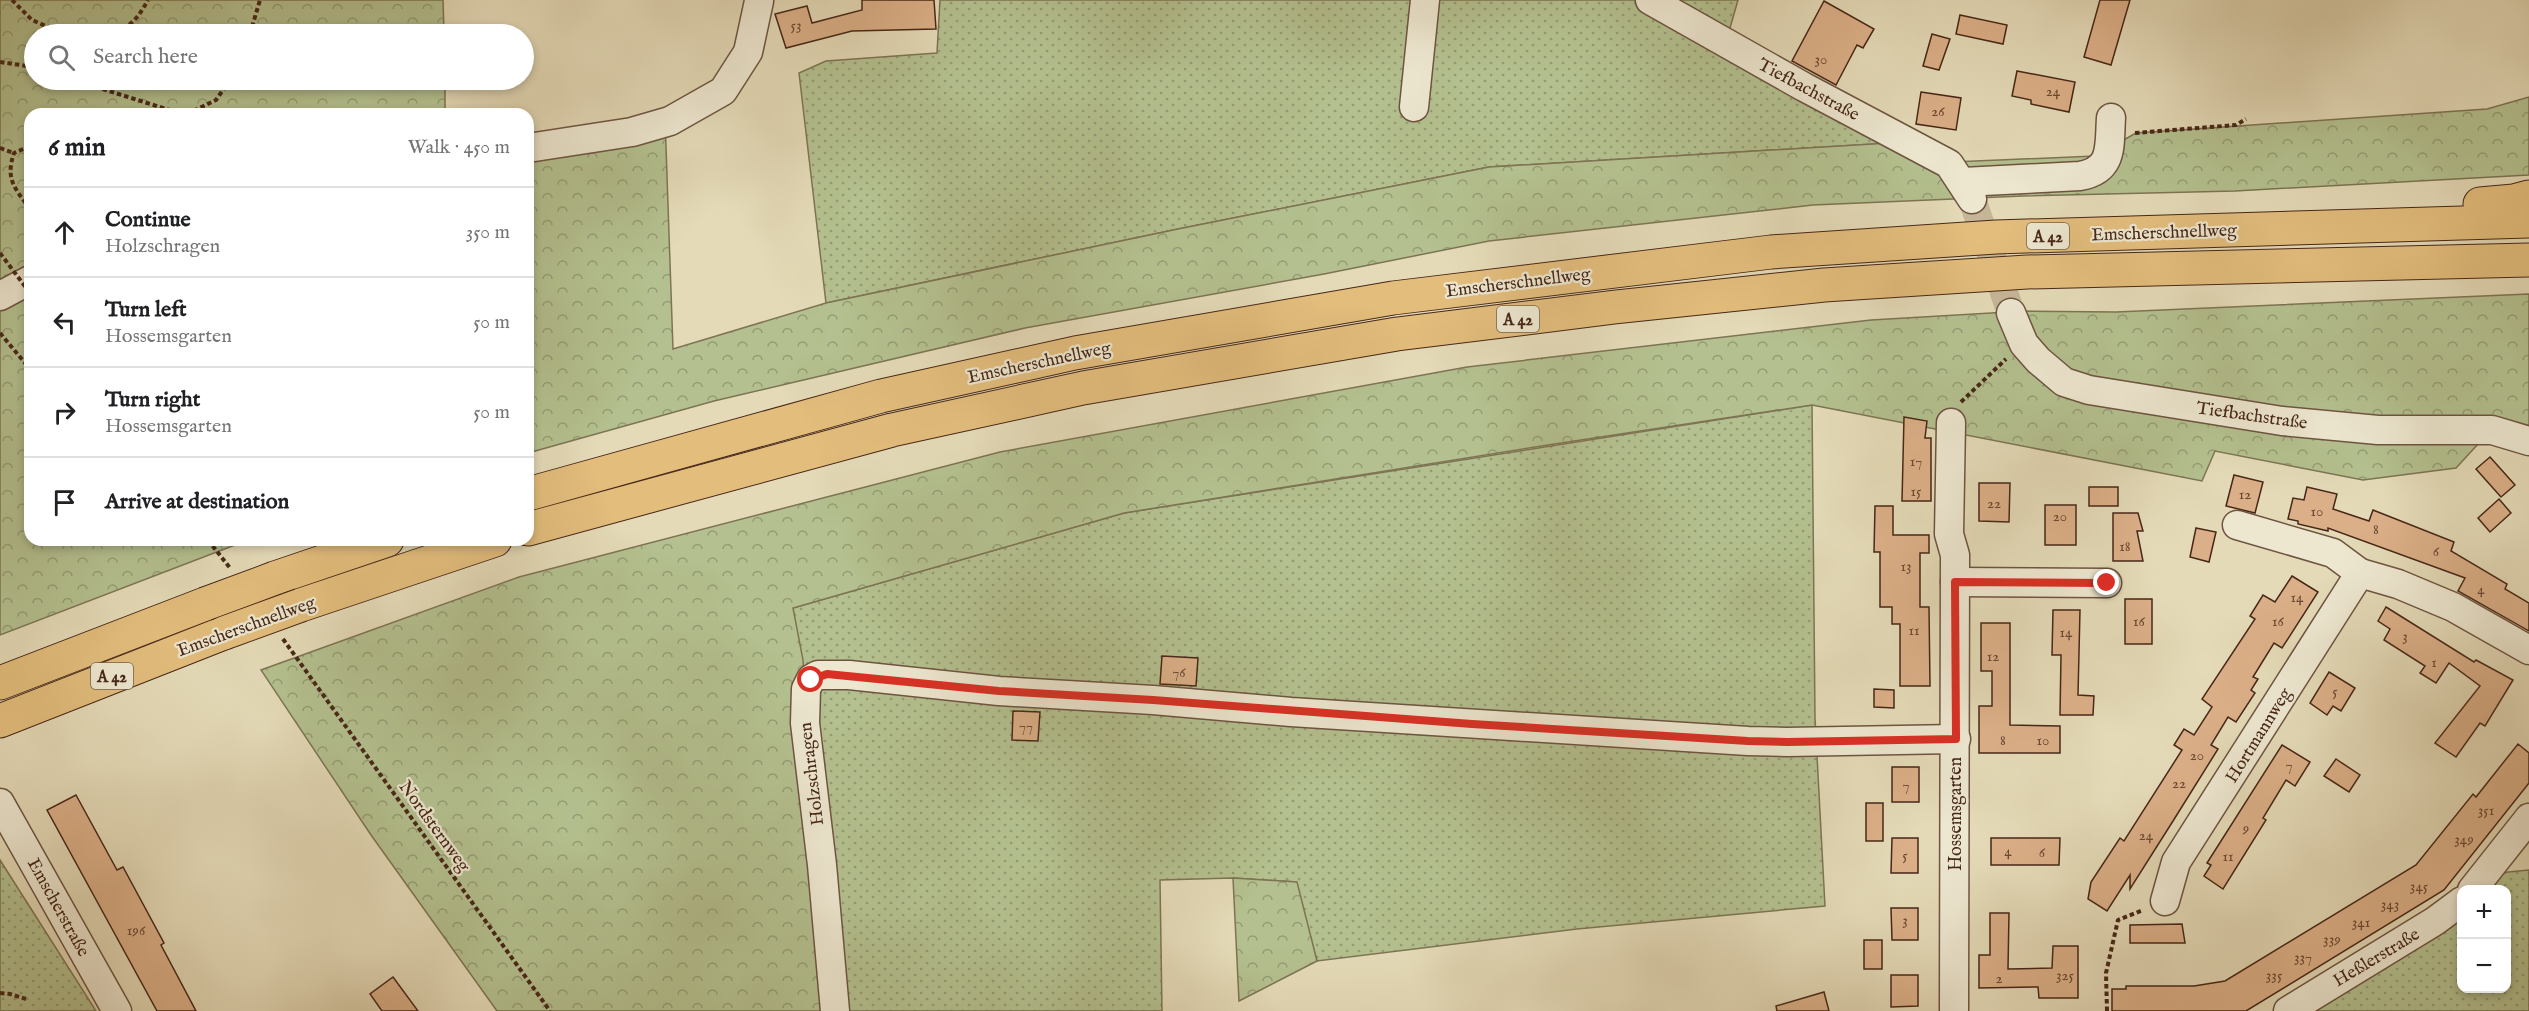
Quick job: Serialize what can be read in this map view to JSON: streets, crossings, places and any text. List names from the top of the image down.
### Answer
{
  "streets": {
    "highway": ["Emscherschnellweg", "A 42"],
    "street": [
      "Tiefbachstraße",
      "Hortmannweg",
      "Holzschragen",
      "Hossemsgarten",
      "Emscherstraße",
      "Heßlerstraße"
    ],
    "path": ["Nordsternweg"]
  },
  "crossings": [
    ["Holzschragen", "Hossemsgarten"]
  ],
  "house_numbers": [
    "53",
    "30",
    "24",
    "26",
    "17",
    "15",
    "12",
    "22",
    "10",
    "20",
    "8",
    "18",
    "6",
    "13",
    "4",
    "14",
    "16",
    "16",
    "11",
    "14",
    "3",
    "12",
    "1",
    "76",
    "5",
    "77",
    "8",
    "10",
    "20",
    "7",
    "22",
    "7",
    "351",
    "9",
    "24",
    "349",
    "4",
    "6",
    "5",
    "11",
    "345",
    "343",
    "3",
    "341",
    "196",
    "339",
    "337",
    "325",
    "335",
    "2"
  ],
  "page": {
    "search": "Search here",
    "heading": ["6 min", "Walk · 450 m"],
    "list": [
      ["Continue", "Holzschragen", "350 m"],
      ["Turn left", "Hossemsgarten", "50 m"],
      ["Turn right", "Hossemsgarten", "50 m"],
      "Arrive at destination"
    ],
    "map_buttons": ["+", "−"]
  }
}
